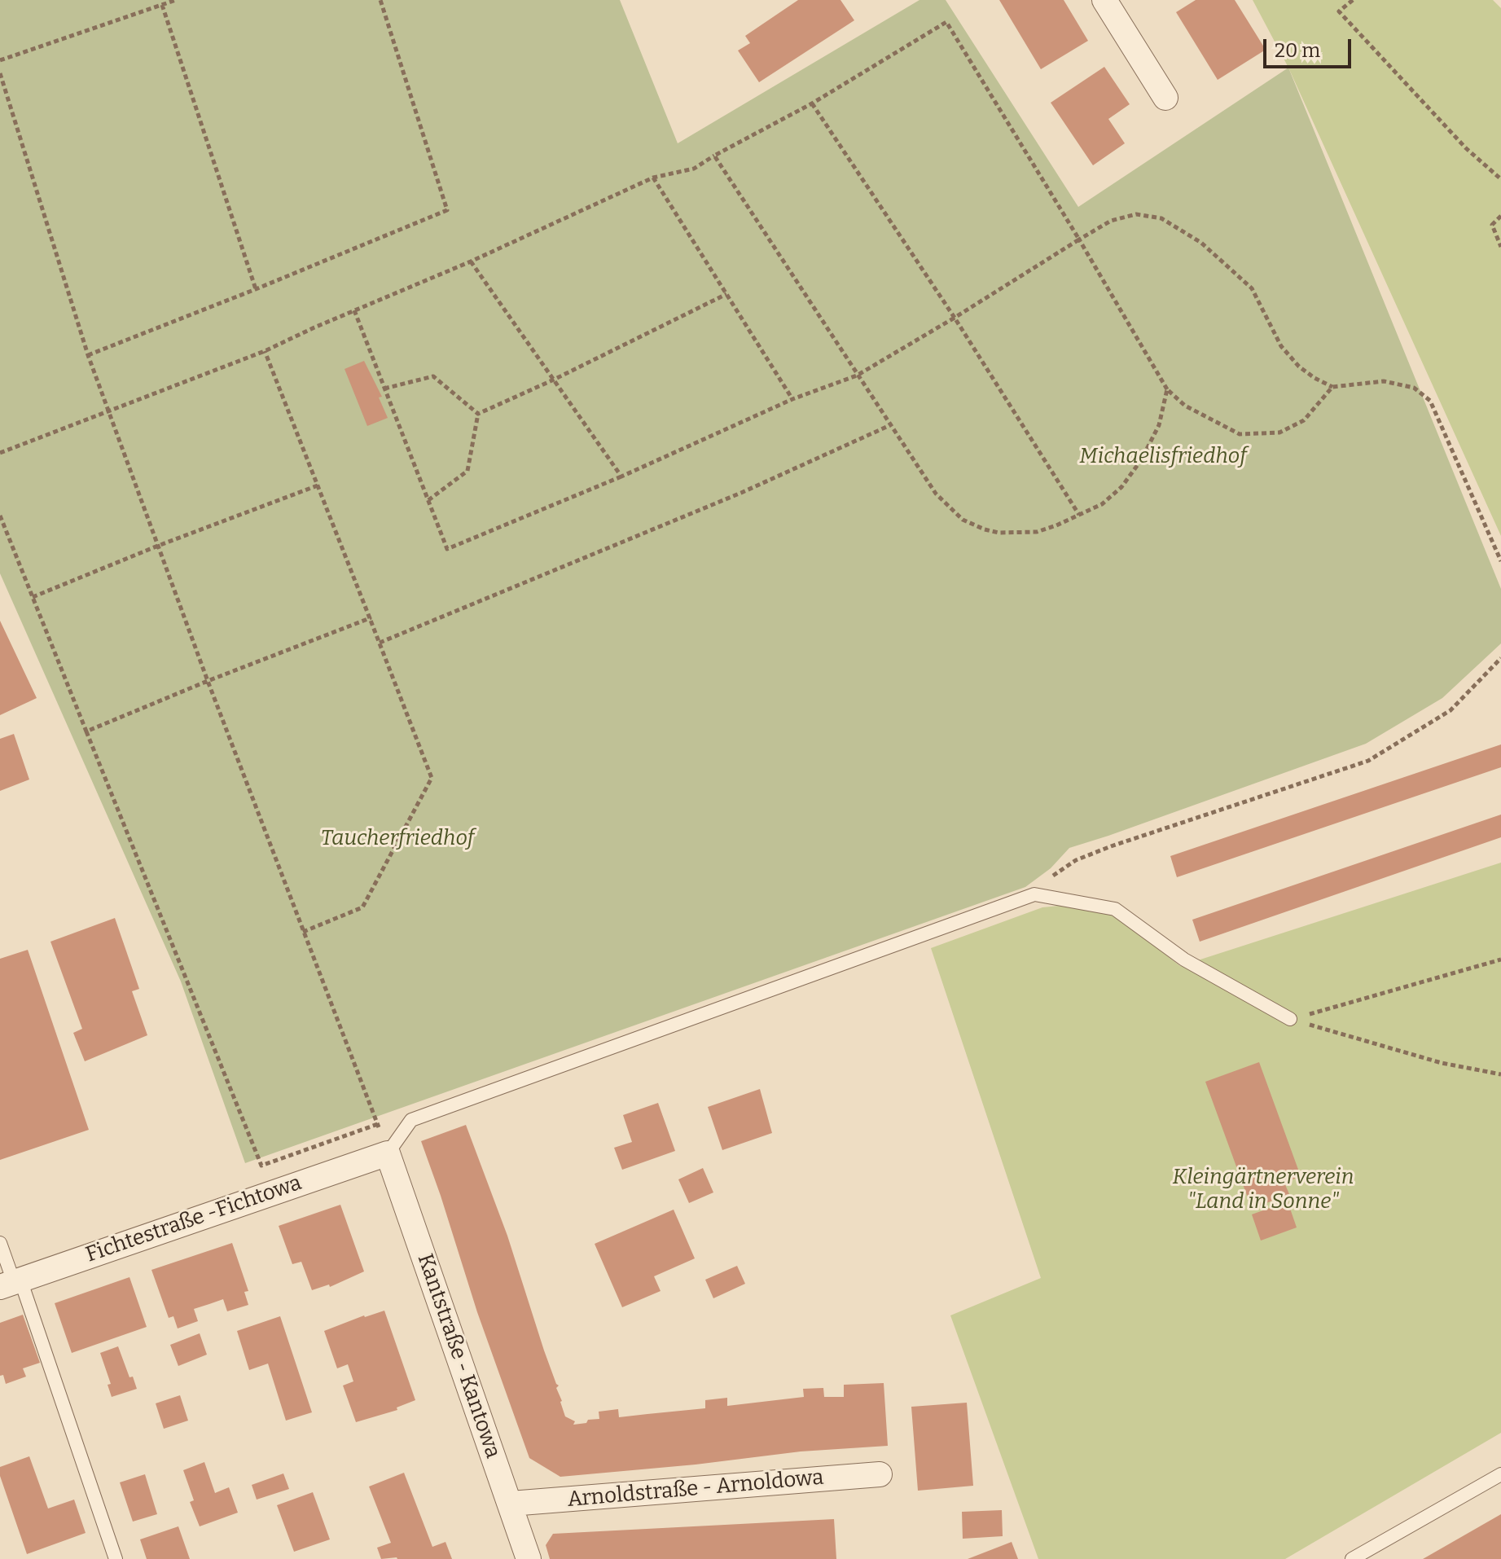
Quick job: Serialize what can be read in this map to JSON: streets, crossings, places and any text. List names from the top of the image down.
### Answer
{
  "streets": {
    "street": ["Fichtestraße -Fichtowa", "Kantstraße - Kantowa", "Arnoldstraße - Arnoldowa"]
  },
  "crossings": [
    ["Fichtestraße -Fichtowa", "Kantstraße - Kantowa"],
    ["Kantstraße - Kantowa", "Arnoldstraße - Arnoldowa"]
  ],
  "parks": ["Michaelisfriedhof", "Taucherfriedhof", "Kleingärtnerverein \"Land in Sonne\""],
  "scale_bar": "20 m"
}
